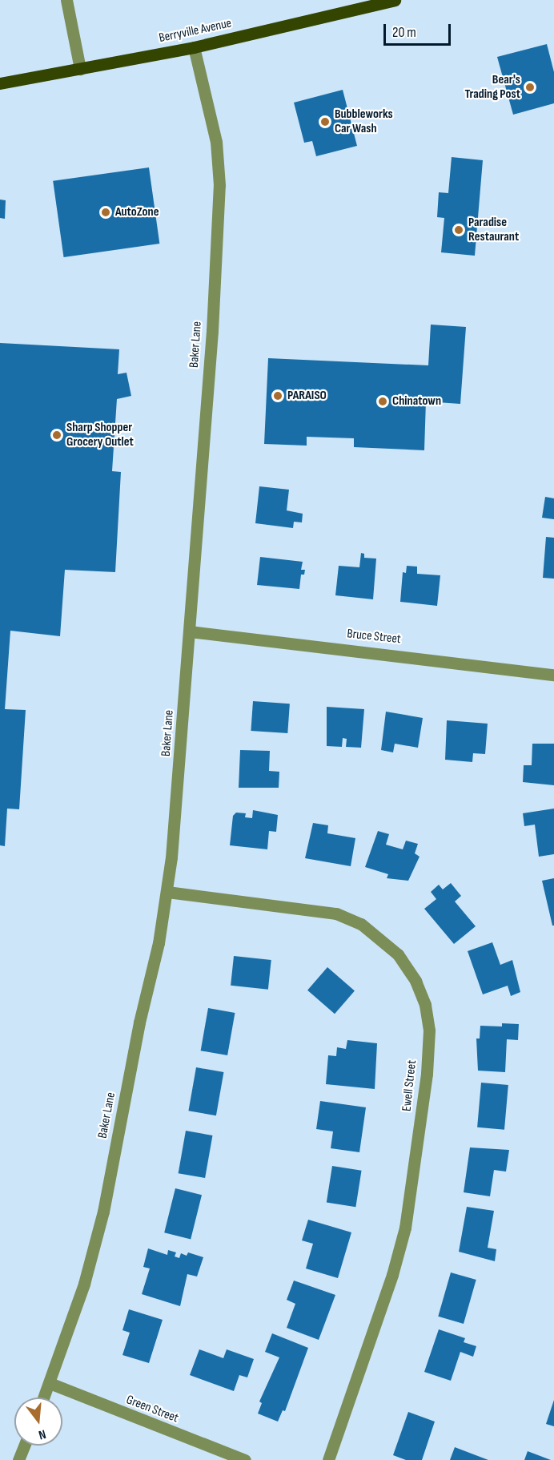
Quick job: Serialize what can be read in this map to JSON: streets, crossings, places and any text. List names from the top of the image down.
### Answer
{
  "streets": {
    "main road": ["Berryville Avenue"],
    "street": [
      "Baker Lane",
      "Bruce Street",
      "Ewell Street",
      "Green Street"
    ]
  },
  "crossings": [
    ["Berryville Avenue", "Baker Lane"],
    ["Baker Lane", "Bruce Street"],
    ["Baker Lane", "Ewell Street"],
    ["Baker Lane", "Green Street"]
  ],
  "places": [
    "Bear's Trading Post",
    "Bubbleworks Car Wash",
    "AutoZone",
    "Paradise Restaurant",
    "PARAISO",
    "Chinatown",
    "Sharp Shopper Grocery Outlet"
  ],
  "scale_bar": "20 m",
  "north": "bottom"
}
